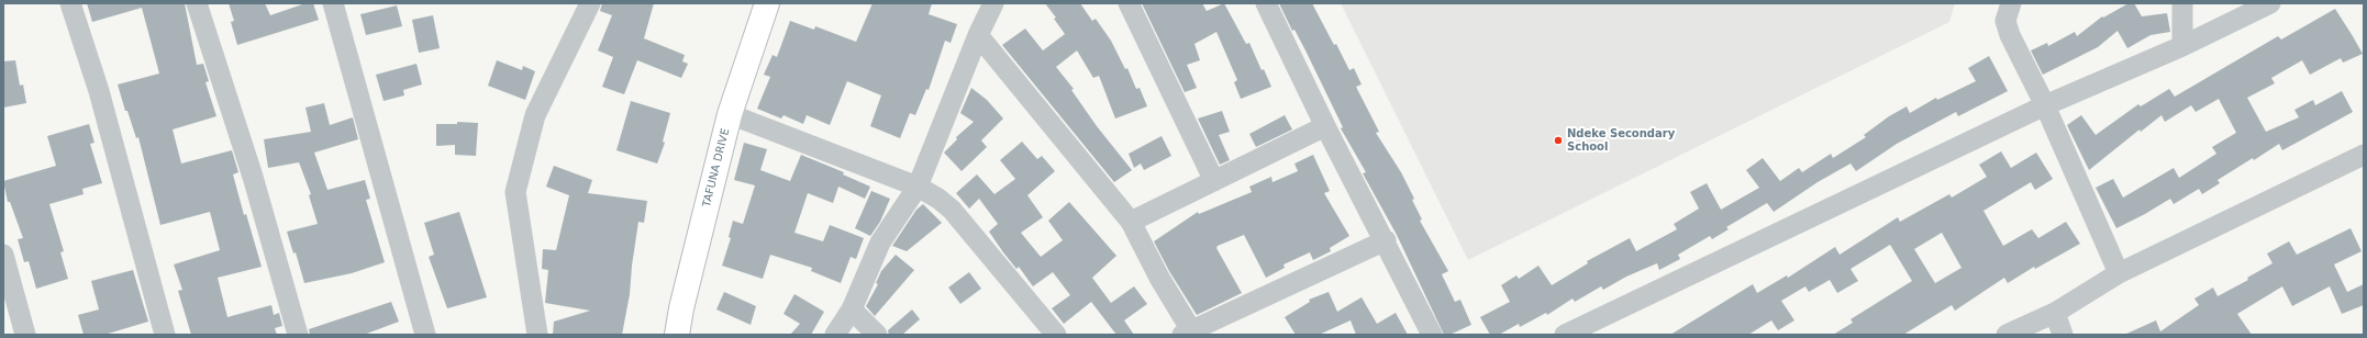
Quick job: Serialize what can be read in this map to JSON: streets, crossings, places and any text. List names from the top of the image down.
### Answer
{
  "streets": {
    "main road": ["TAFUNA DRIVE"]
  },
  "places": ["Ndeke Secondary School"]
}
